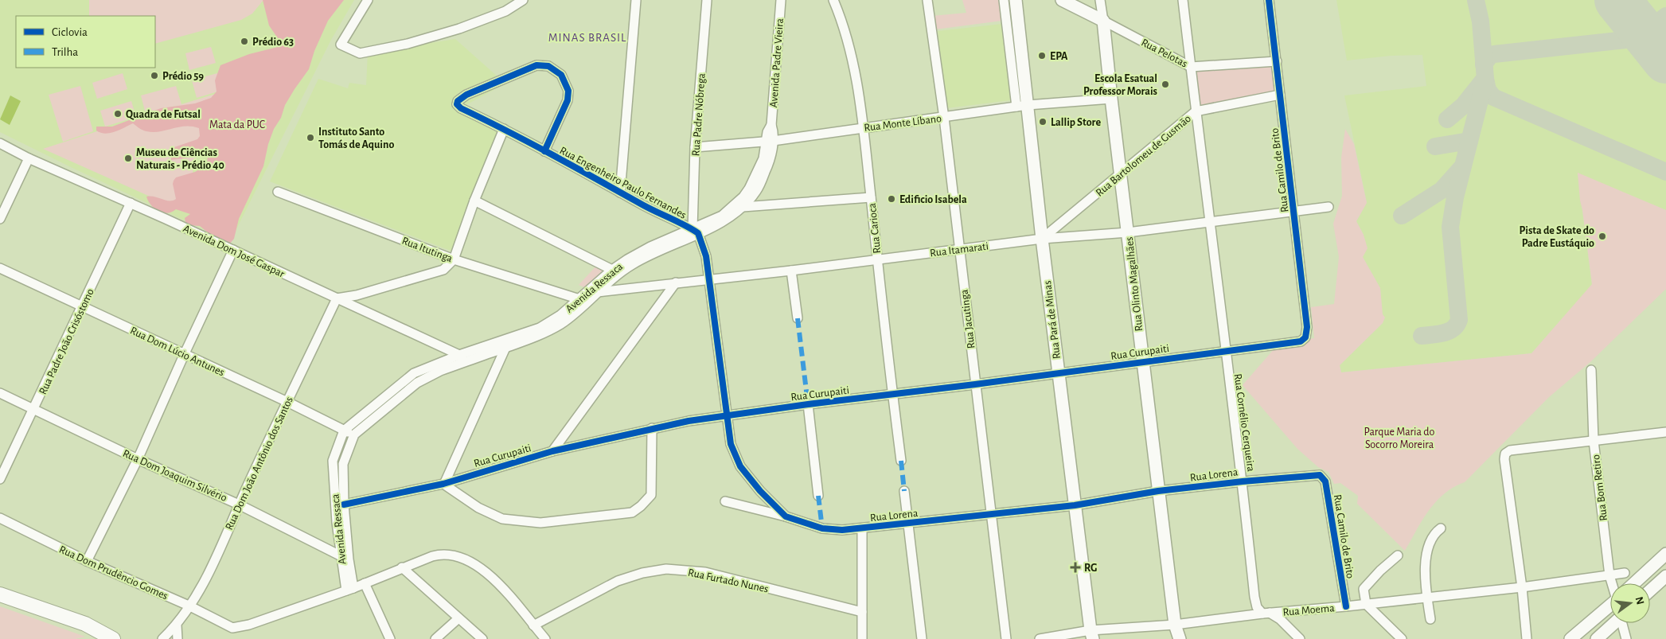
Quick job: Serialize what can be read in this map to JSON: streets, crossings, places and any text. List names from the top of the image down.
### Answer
{
  "streets": {
    "main road": ["Rua Pelotas", "Rua Olinto Magalhães", "Rua Pará de Minas"],
    "street": [
      "Avenida Padre Vieira",
      "Rua Padre Nóbrega",
      "Rua Monte Líbano",
      "Rua Bartolomeu de Gusmão",
      "Rua Camilo de Brito",
      "Rua Engenheiro Paulo Fernandes",
      "Rua Carioca",
      "Rua Itutinga",
      "Rua Itamarati",
      "Avenida Dom José Gaspar",
      "Avenida Ressaca",
      "Rua Jacutinga",
      "Rua Padre João Crisóstomo",
      "Rua Dom Lúcio Antunes",
      "Rua Curupaiti",
      "Rua Cornélio Cerqueira",
      "Rua Dom João Antônio dos Santos",
      "Rua Lorena",
      "Rua Dom Joaquim Silvério",
      "Rua Bom Retiro",
      "Rua Dom Prudêncio Gomes",
      "Rua Furtado Nunes",
      "Rua Moema"
    ]
  },
  "crossings": [
    ["Rua Pelotas", "Rua Camilo de Brito"],
    ["Rua Pelotas", "Rua Olinto Magalhães"],
    ["Rua Pelotas", "Rua Cornélio Cerqueira"],
    ["Avenida Padre Vieira", "Avenida Ressaca"],
    ["Rua Padre Nóbrega", "Rua Monte Líbano"],
    ["Rua Padre Nóbrega", "Rua Engenheiro Paulo Fernandes"],
    ["Rua Padre Nóbrega", "Avenida Ressaca"],
    ["Rua Padre Nóbrega", "Rua Lorena"],
    ["Rua Monte Líbano", "Rua Carioca"],
    ["Rua Monte Líbano", "Rua Olinto Magalhães"],
    ["Rua Monte Líbano", "Avenida Ressaca"],
    ["Rua Monte Líbano", "Rua Jacutinga"],
    ["Rua Monte Líbano", "Rua Pará de Minas"],
    ["Rua Bartolomeu de Gusmão", "Rua Camilo de Brito"],
    ["Rua Bartolomeu de Gusmão", "Rua Itamarati"],
    ["Rua Bartolomeu de Gusmão", "Rua Olinto Magalhães"],
    ["Rua Bartolomeu de Gusmão", "Rua Pará de Minas"],
    ["Rua Bartolomeu de Gusmão", "Rua Cornélio Cerqueira"],
    ["Rua Camilo de Brito", "Rua Itamarati"],
    ["Rua Camilo de Brito", "Rua Curupaiti"],
    ["Rua Camilo de Brito", "Rua Lorena"],
    ["Rua Camilo de Brito", "Rua Moema"],
    ["Rua Engenheiro Paulo Fernandes", "Avenida Ressaca"],
    ["Rua Engenheiro Paulo Fernandes", "Rua Lorena"],
    ["Rua Carioca", "Rua Itamarati"],
    ["Rua Carioca", "Rua Curupaiti"],
    ["Rua Itutinga", "Avenida Ressaca"],
    ["Rua Itamarati", "Rua Olinto Magalhães"],
    ["Rua Itamarati", "Avenida Ressaca"],
    ["Rua Itamarati", "Rua Jacutinga"],
    ["Rua Itamarati", "Rua Pará de Minas"],
    ["Rua Itamarati", "Rua Cornélio Cerqueira"],
    ["Rua Itamarati", "Rua Lorena"],
    ["Avenida Dom José Gaspar", "Avenida Ressaca"],
    ["Avenida Dom José Gaspar", "Rua Padre João Crisóstomo"],
    ["Avenida Dom José Gaspar", "Rua Dom João Antônio dos Santos"],
    ["Rua Olinto Magalhães", "Rua Curupaiti"],
    ["Rua Olinto Magalhães", "Rua Lorena"],
    ["Rua Olinto Magalhães", "Rua Moema"],
    ["Avenida Ressaca", "Rua Dom Lúcio Antunes"],
    ["Avenida Ressaca", "Rua Curupaiti"],
    ["Avenida Ressaca", "Rua Lorena"],
    ["Avenida Ressaca", "Rua Dom Joaquim Silvério"],
    ["Avenida Ressaca", "Rua Dom Prudêncio Gomes"],
    ["Rua Jacutinga", "Rua Curupaiti"],
    ["Rua Jacutinga", "Rua Lorena"],
    ["Rua Pará de Minas", "Rua Curupaiti"],
    ["Rua Pará de Minas", "Rua Lorena"],
    ["Rua Pará de Minas", "Rua Moema"],
    ["Rua Padre João Crisóstomo", "Rua Dom Lúcio Antunes"],
    ["Rua Padre João Crisóstomo", "Rua Dom Joaquim Silvério"],
    ["Rua Dom Lúcio Antunes", "Rua Dom João Antônio dos Santos"],
    ["Rua Curupaiti", "Rua Cornélio Cerqueira"],
    ["Rua Curupaiti", "Rua Lorena"],
    ["Rua Cornélio Cerqueira", "Rua Lorena"],
    ["Rua Cornélio Cerqueira", "Rua Moema"],
    ["Rua Dom João Antônio dos Santos", "Rua Dom Joaquim Silvério"],
    ["Rua Dom João Antônio dos Santos", "Rua Dom Prudêncio Gomes"],
    ["Rua Bom Retiro", "Rua Moema"]
  ],
  "districts": ["MINAS BRASIL"],
  "parks": ["Mata da PUC", "Parque Maria do Socorro Moreira"],
  "places": {
    "other": [
      "Prédio 63",
      "EPA",
      "Prédio 59",
      "Escola Esatual Professor Morais",
      "Quadra de Futsal",
      "Lallip Store",
      "Instituto Santo Tomás de Aquino",
      "Museu de Ciências Naturais - Prédio 40",
      "Edificio Isabela",
      "Pista de Skate do Padre Eustáquio"
    ],
    "health": ["RG"]
  },
  "legend": ["Ciclovia", "Trilha"],
  "north": "right"
}
